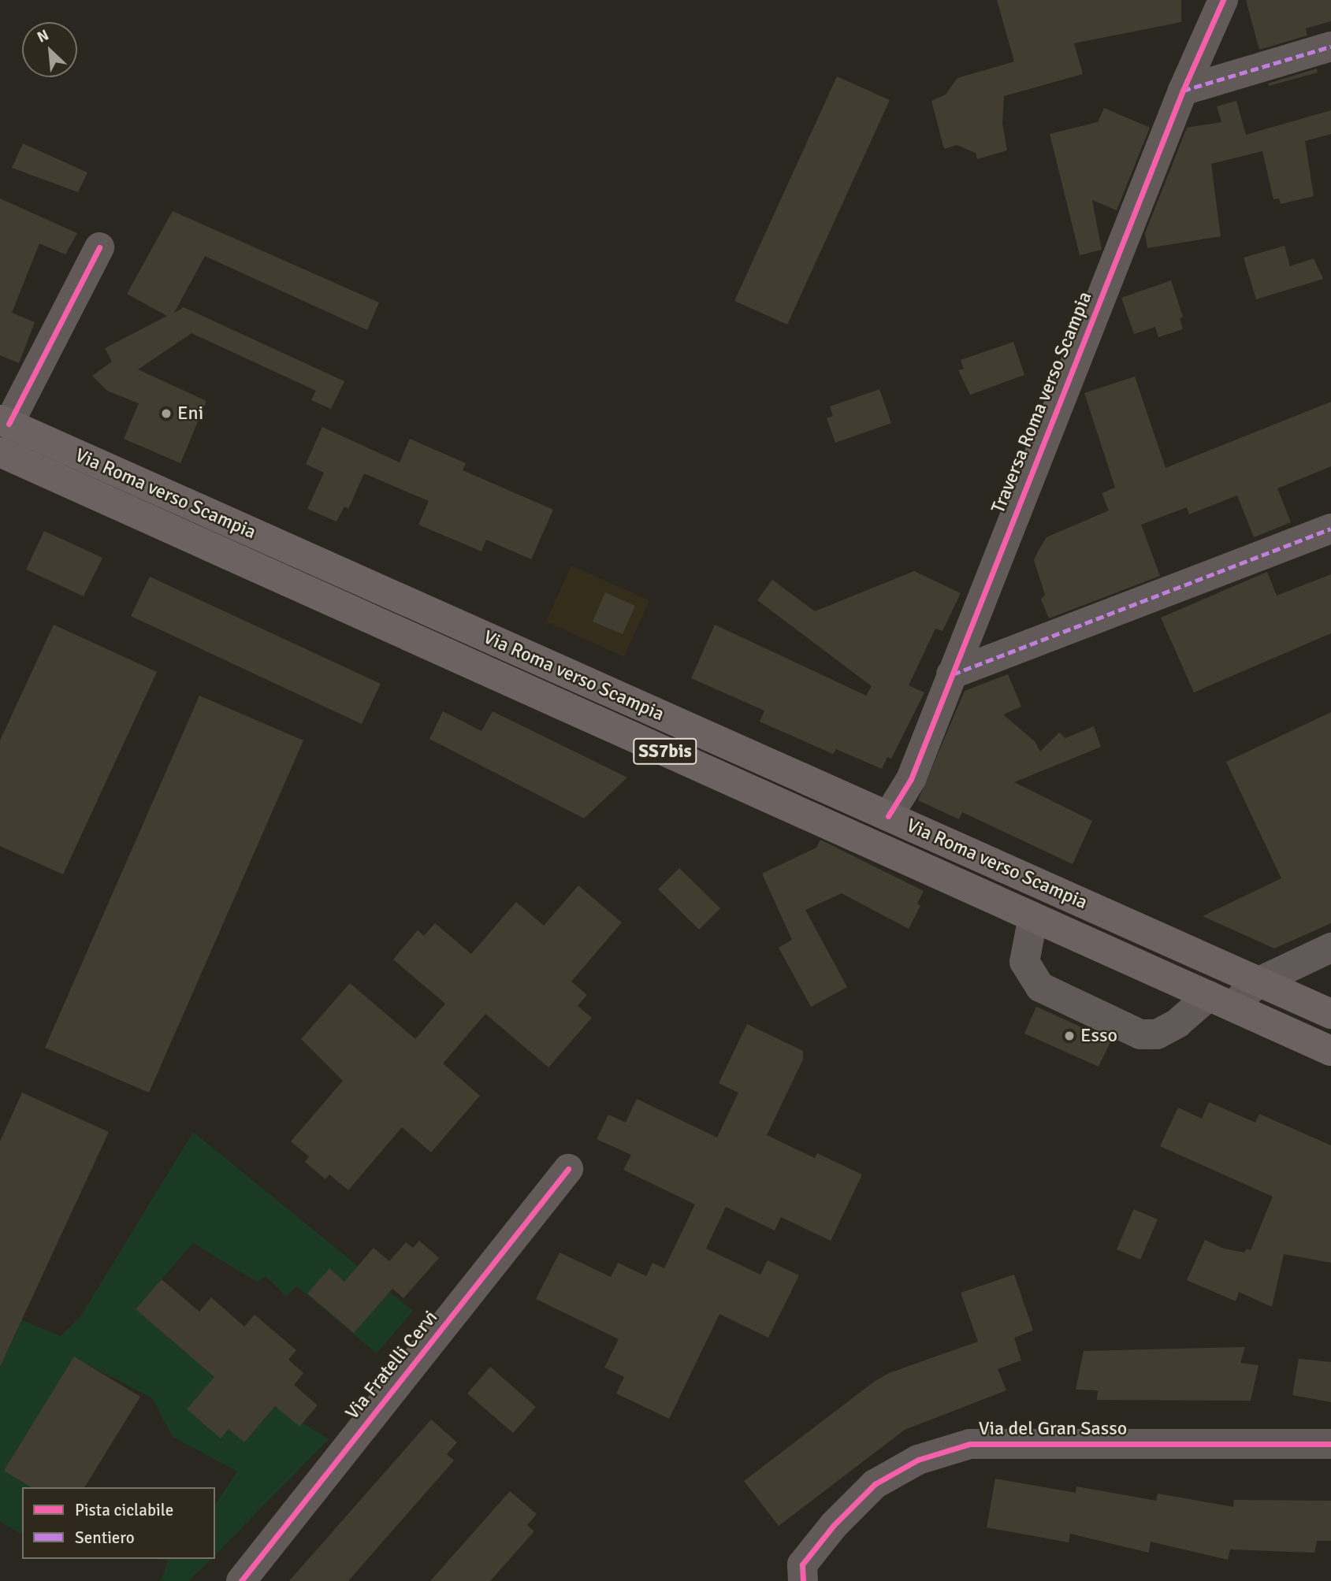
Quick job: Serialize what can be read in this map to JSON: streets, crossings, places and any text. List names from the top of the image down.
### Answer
{
  "streets": {
    "main road": ["Via Roma verso Scampia", "SS7bis"],
    "street": ["Traversa Roma verso Scampia", "Via Fratelli Cervi", "Via del Gran Sasso"]
  },
  "crossings": [
    ["Traversa Roma verso Scampia", "Via Roma verso Scampia"]
  ],
  "places": ["Eni", "Esso"],
  "legend": ["Pista ciclabile", "Sentiero"],
  "north": "top left"
}
